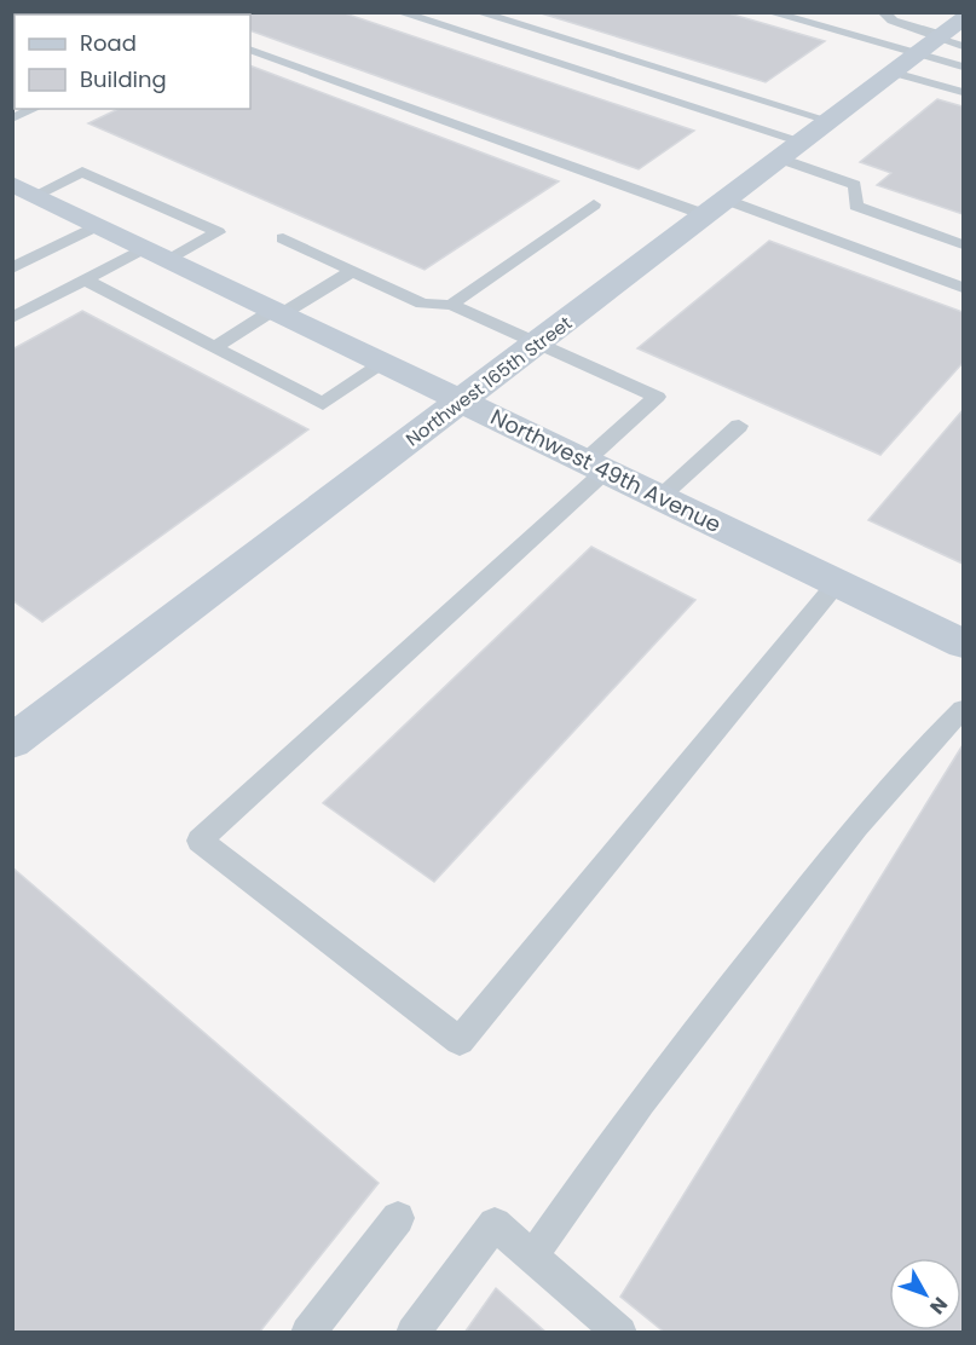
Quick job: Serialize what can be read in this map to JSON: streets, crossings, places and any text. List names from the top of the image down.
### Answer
{
  "streets": {
    "street": ["Northwest 165th Street", "Northwest 49th Avenue"]
  },
  "crossings": [
    ["Northwest 165th Street", "Northwest 49th Avenue"]
  ],
  "legend": ["Road", "Building"],
  "north": "bottom right"
}
